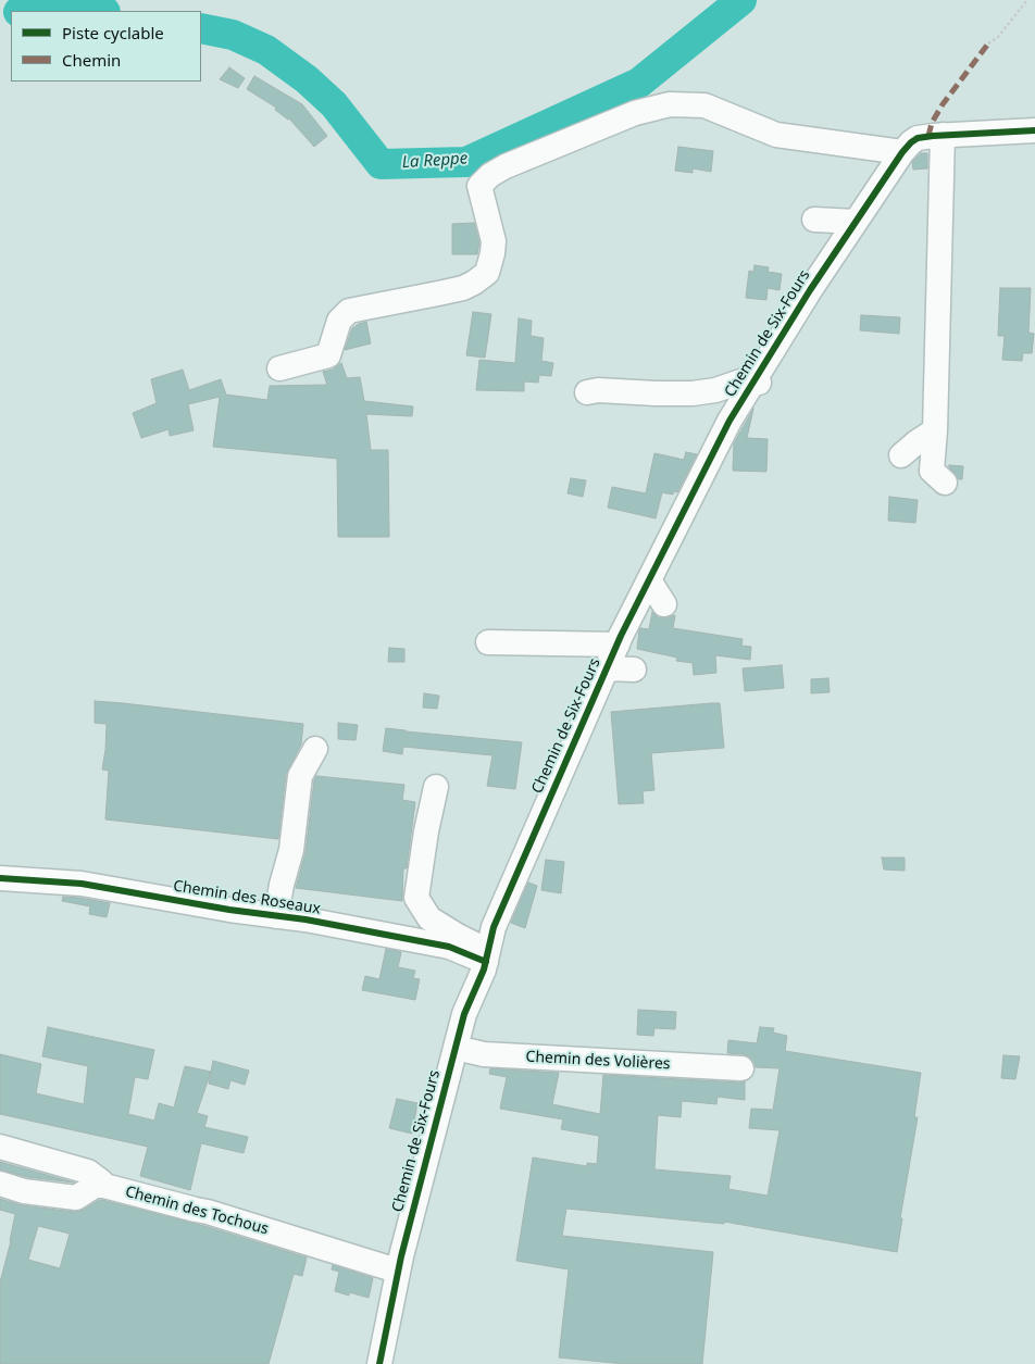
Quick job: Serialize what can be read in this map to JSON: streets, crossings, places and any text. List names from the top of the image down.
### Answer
{
  "streets": {
    "street": [
      "Chemin de Six-Fours",
      "Chemin des Roseaux",
      "Chemin des Volières",
      "Chemin des Tochous"
    ]
  },
  "crossings": [
    ["Chemin de Six-Fours", "Chemin des Roseaux"],
    ["Chemin de Six-Fours", "Chemin des Volières"],
    ["Chemin de Six-Fours", "Chemin des Tochous"]
  ],
  "water": ["La Reppe"],
  "legend": ["Piste cyclable", "Chemin"]
}
